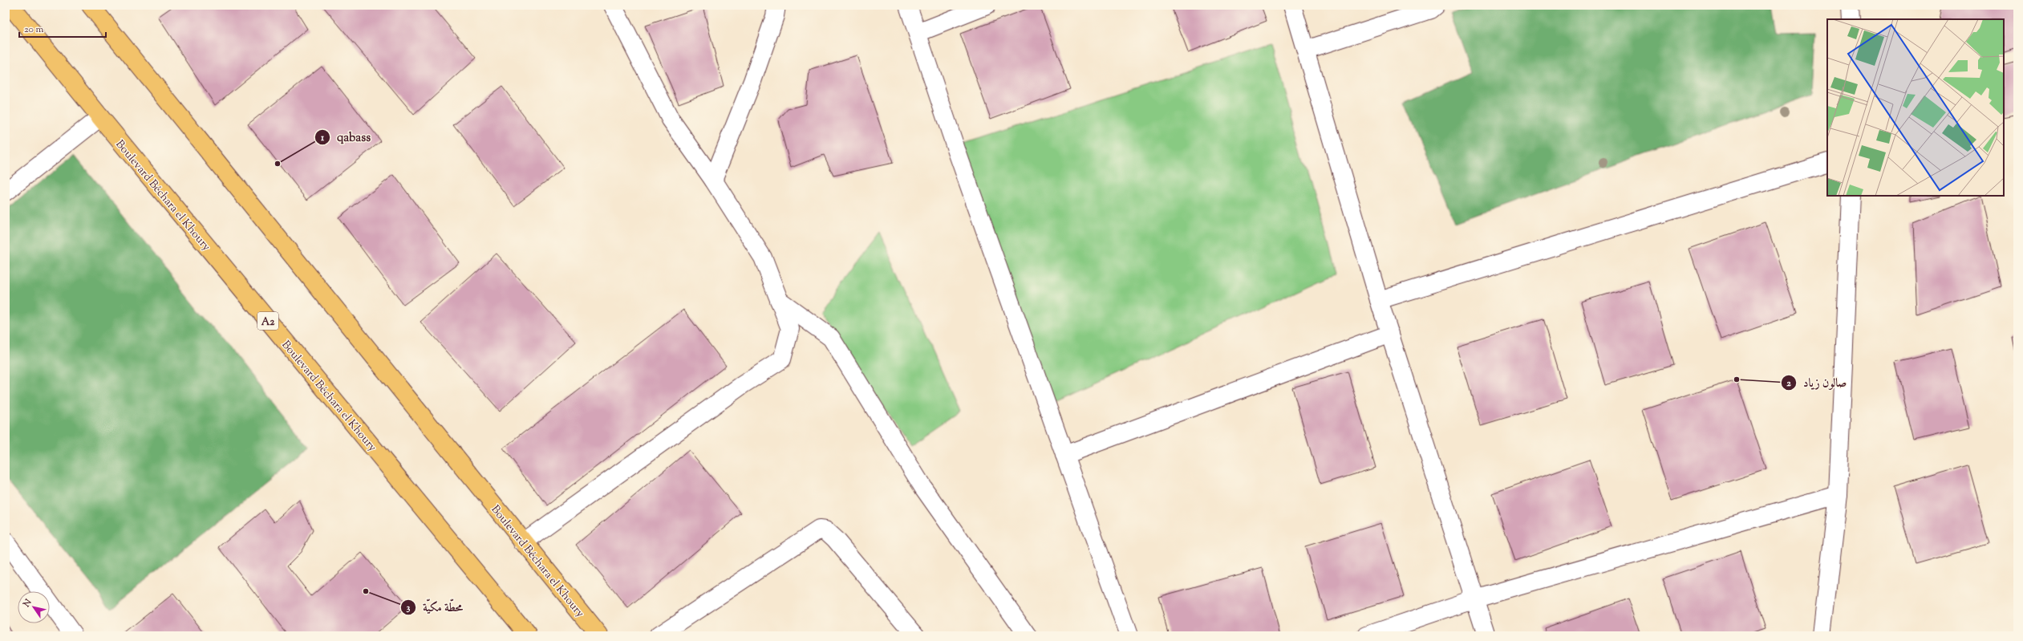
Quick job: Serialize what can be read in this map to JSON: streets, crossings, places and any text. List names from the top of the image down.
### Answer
{
  "streets": {
    "highway": ["Boulevard Béchara el Khoury", "A2"]
  },
  "places": ["qabass", "صالون زياد", "محطّة مكيّة"],
  "scale_bar": "20 m",
  "north": "top left"
}
